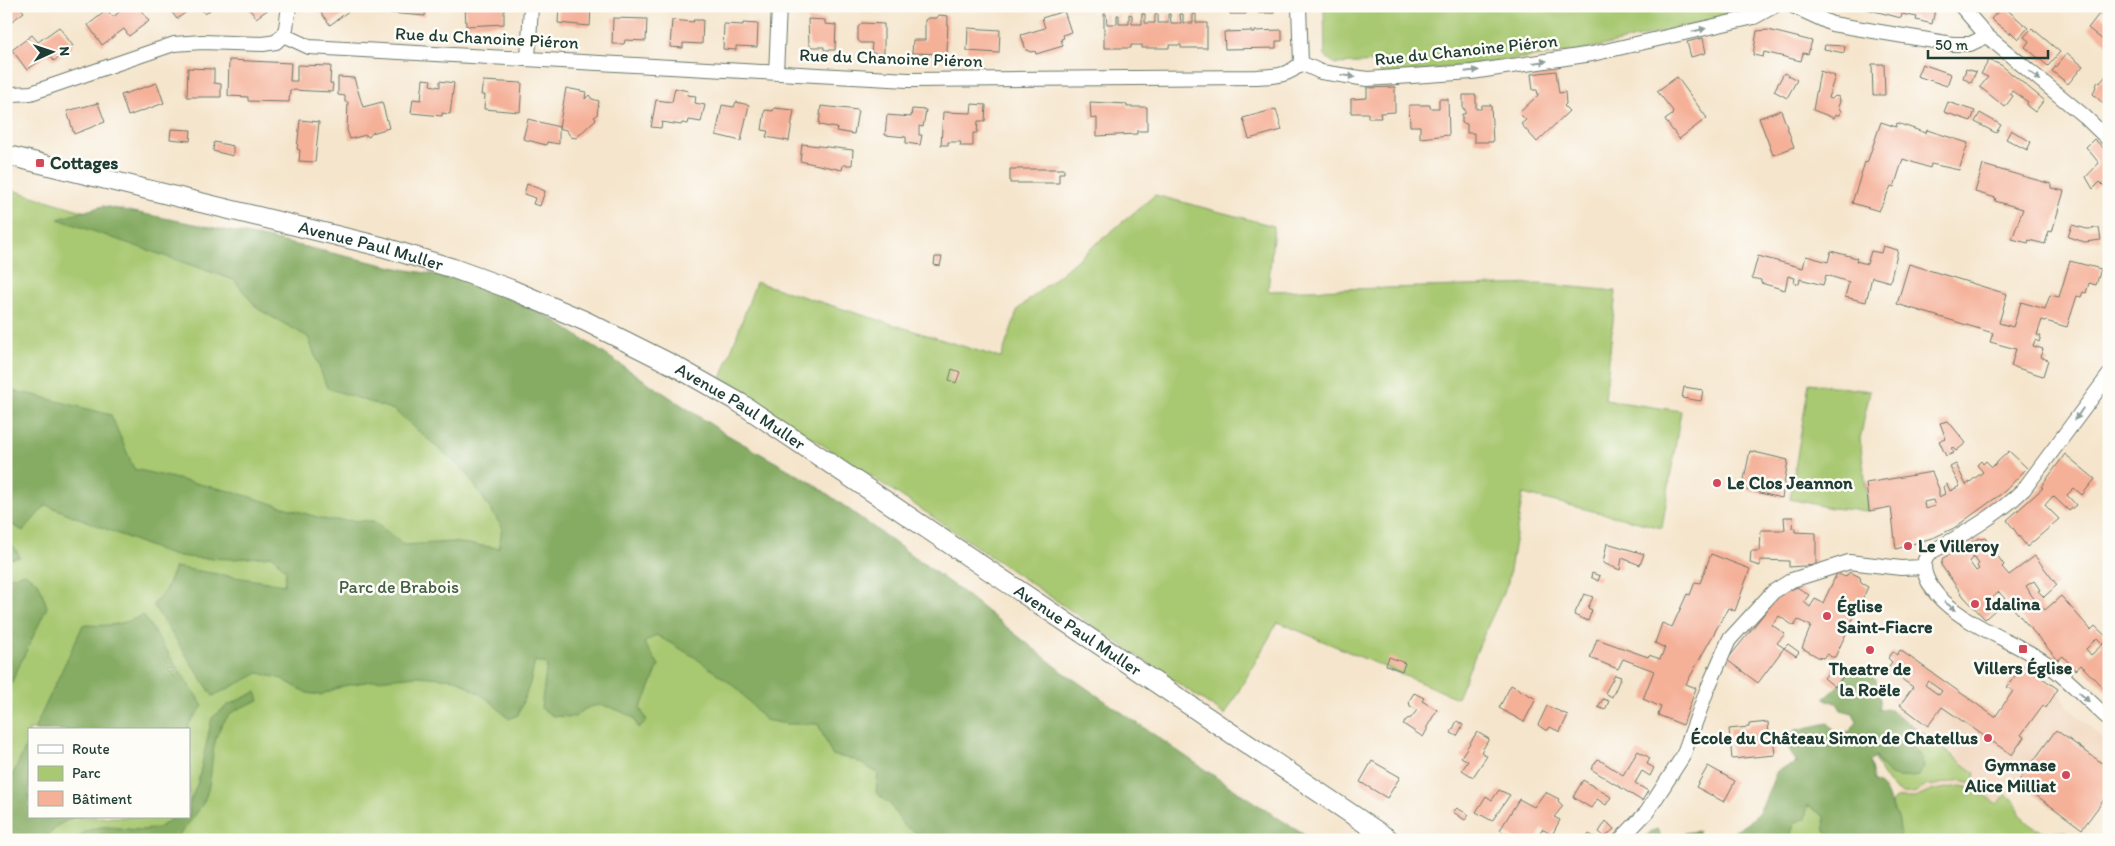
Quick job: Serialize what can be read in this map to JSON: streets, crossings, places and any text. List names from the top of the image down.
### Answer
{
  "streets": {
    "main road": ["Avenue Paul Muller"],
    "street": ["Rue du Chanoine Piéron"]
  },
  "parks": ["Parc de Brabois"],
  "places": {
    "transit": ["Cottages", "Villers Église"],
    "other": [
      "Le Clos Jeannon",
      "Le Villeroy",
      "Idalina",
      "Église Saint-Fiacre",
      "Theatre de la Roële",
      "École du Château Simon de Chatellus",
      "Gymnase Alice Milliat"
    ]
  },
  "legend": ["Route", "Parc", "Bâtiment"],
  "scale_bar": "50 m",
  "north": "right"
}
